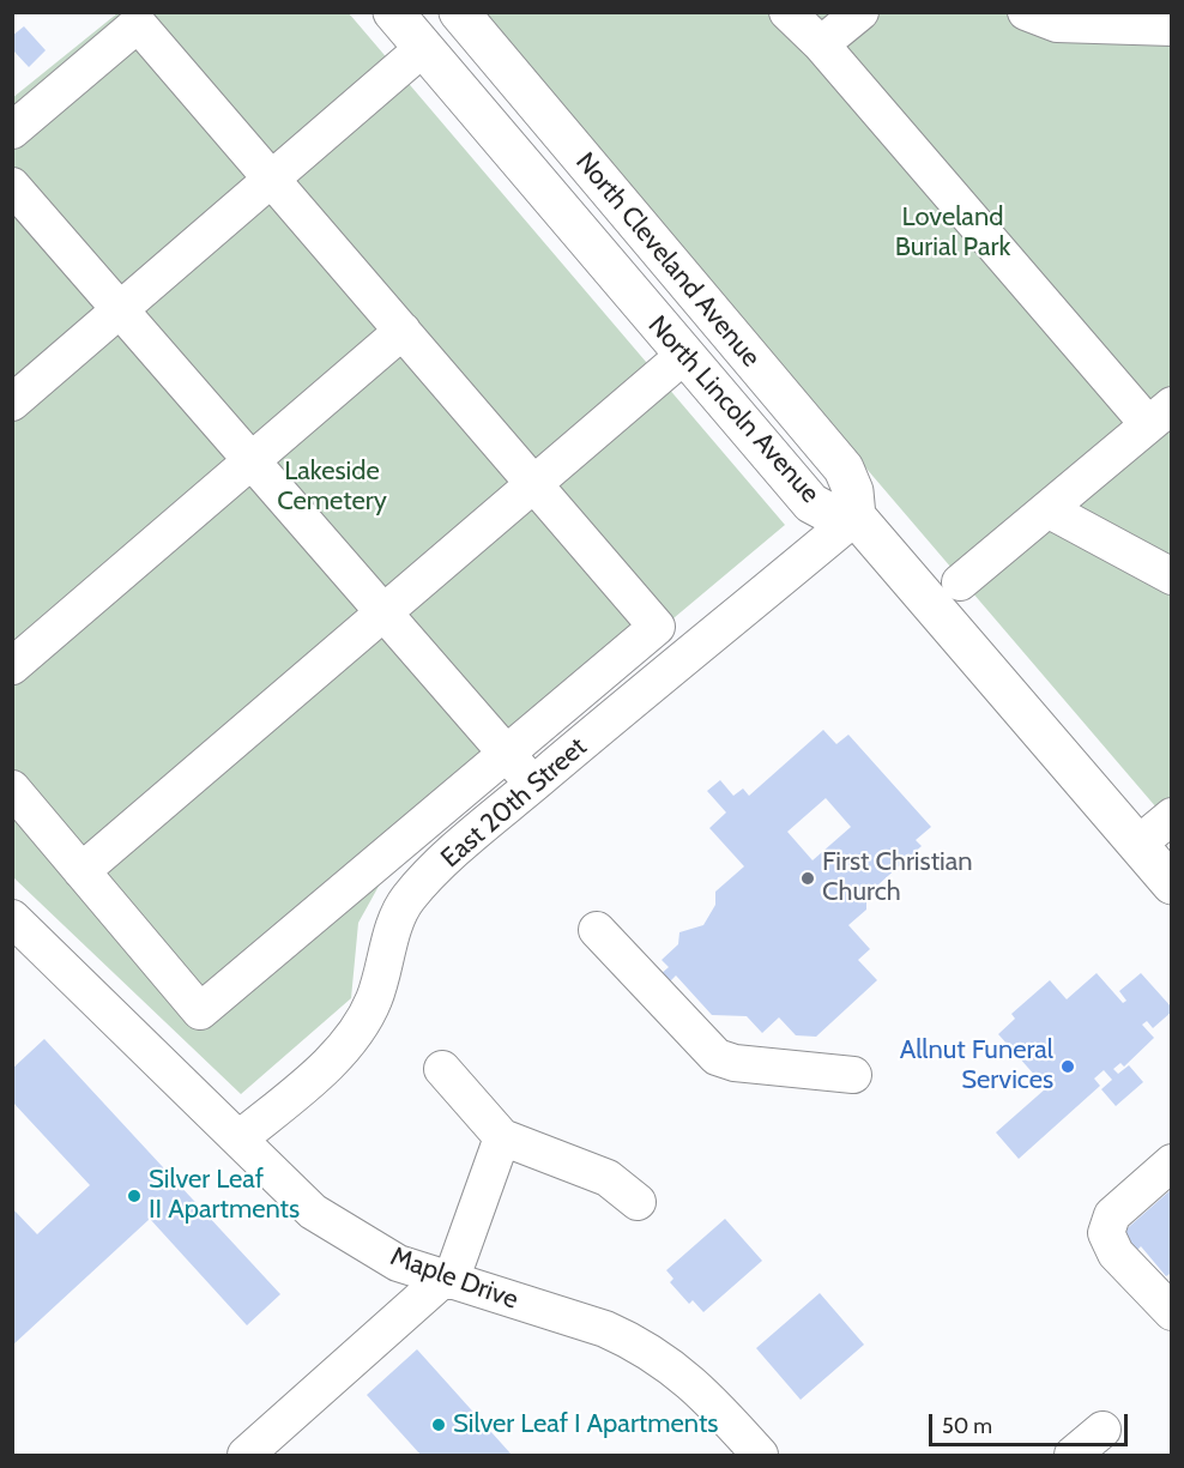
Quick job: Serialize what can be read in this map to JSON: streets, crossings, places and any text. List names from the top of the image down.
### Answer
{
  "streets": {
    "highway": ["North Cleveland Avenue", "North Lincoln Avenue"],
    "street": ["East 20th Street", "Maple Drive"]
  },
  "crossings": [
    ["North Cleveland Avenue", "North Lincoln Avenue"],
    ["North Cleveland Avenue", "East 20th Street"],
    ["North Lincoln Avenue", "East 20th Street"],
    ["East 20th Street", "Maple Drive"]
  ],
  "parks": ["Loveland Burial Park", "Lakeside Cemetery"],
  "places": [
    "First Christian Church",
    "Allnut Funeral Services",
    "Silver Leaf II Apartments",
    "Silver Leaf I Apartments"
  ],
  "scale_bar": "50 m"
}
